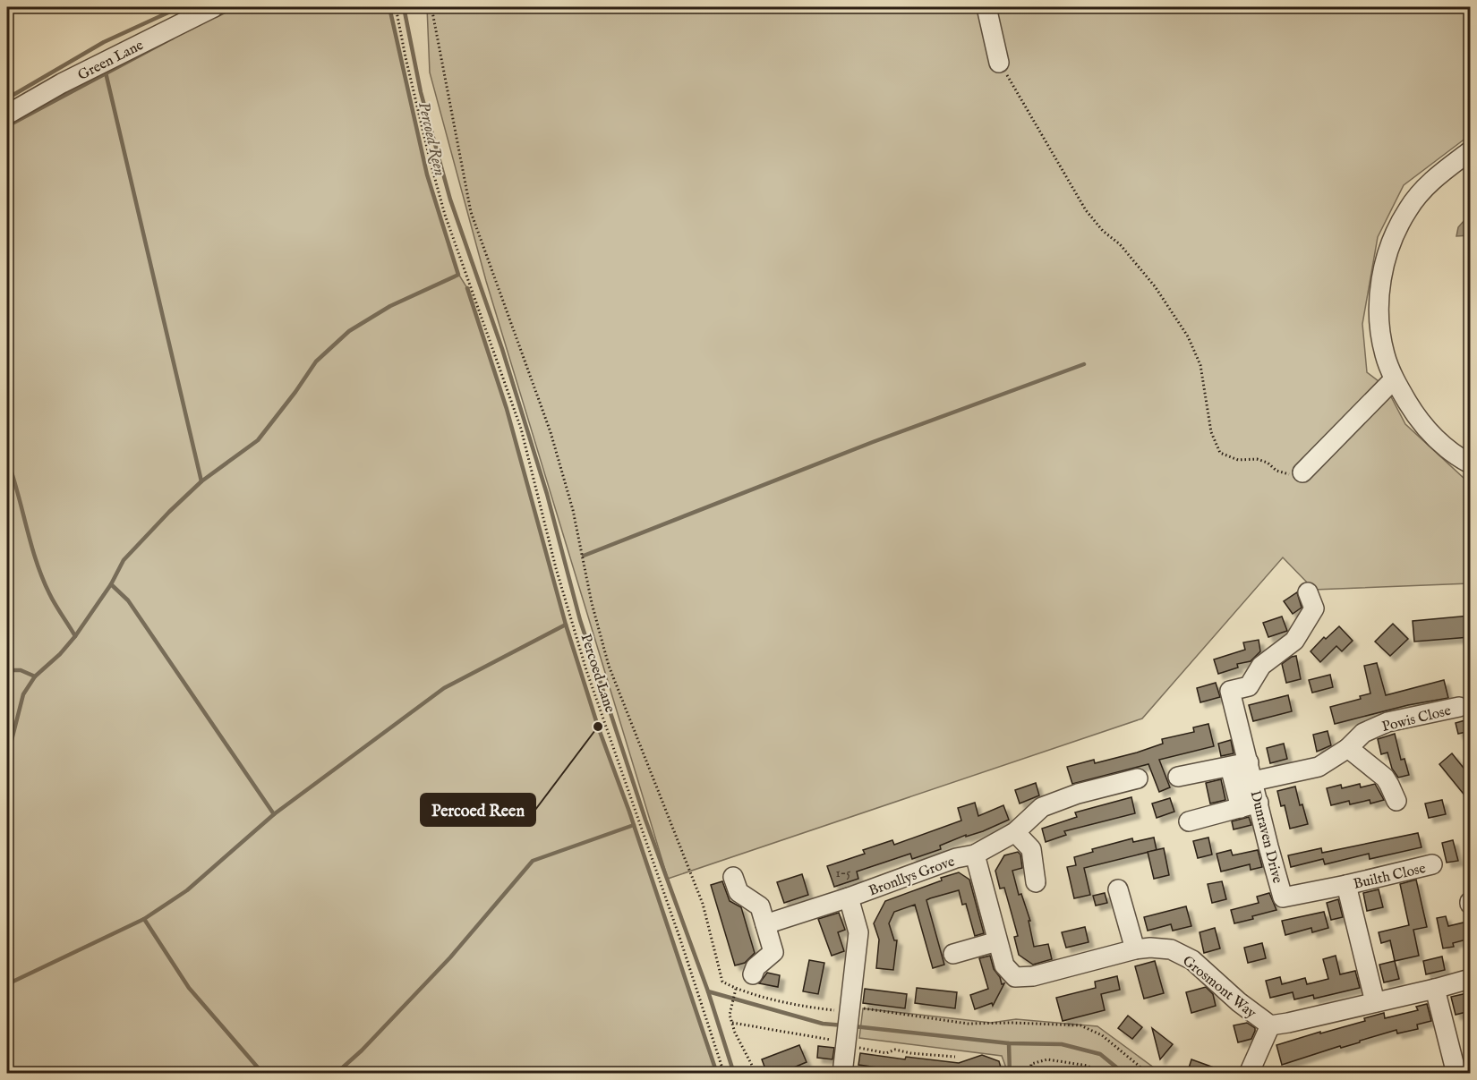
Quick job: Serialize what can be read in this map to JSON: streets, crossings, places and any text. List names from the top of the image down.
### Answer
{
  "streets": {
    "street": [
      "Green Lane",
      "Powis Close",
      "Dunraven Drive",
      "Bronllys Grove",
      "Builth Close",
      "Grosmont Way"
    ],
    "path": ["Percoed Lane"]
  },
  "crossings": [
    ["Powis Close", "Dunraven Drive"],
    ["Dunraven Drive", "Builth Close"],
    ["Bronllys Grove", "Grosmont Way"]
  ],
  "water": ["Percoed Reen"],
  "places": ["Percoed Reen"],
  "house_numbers": ["1-5"]
}
